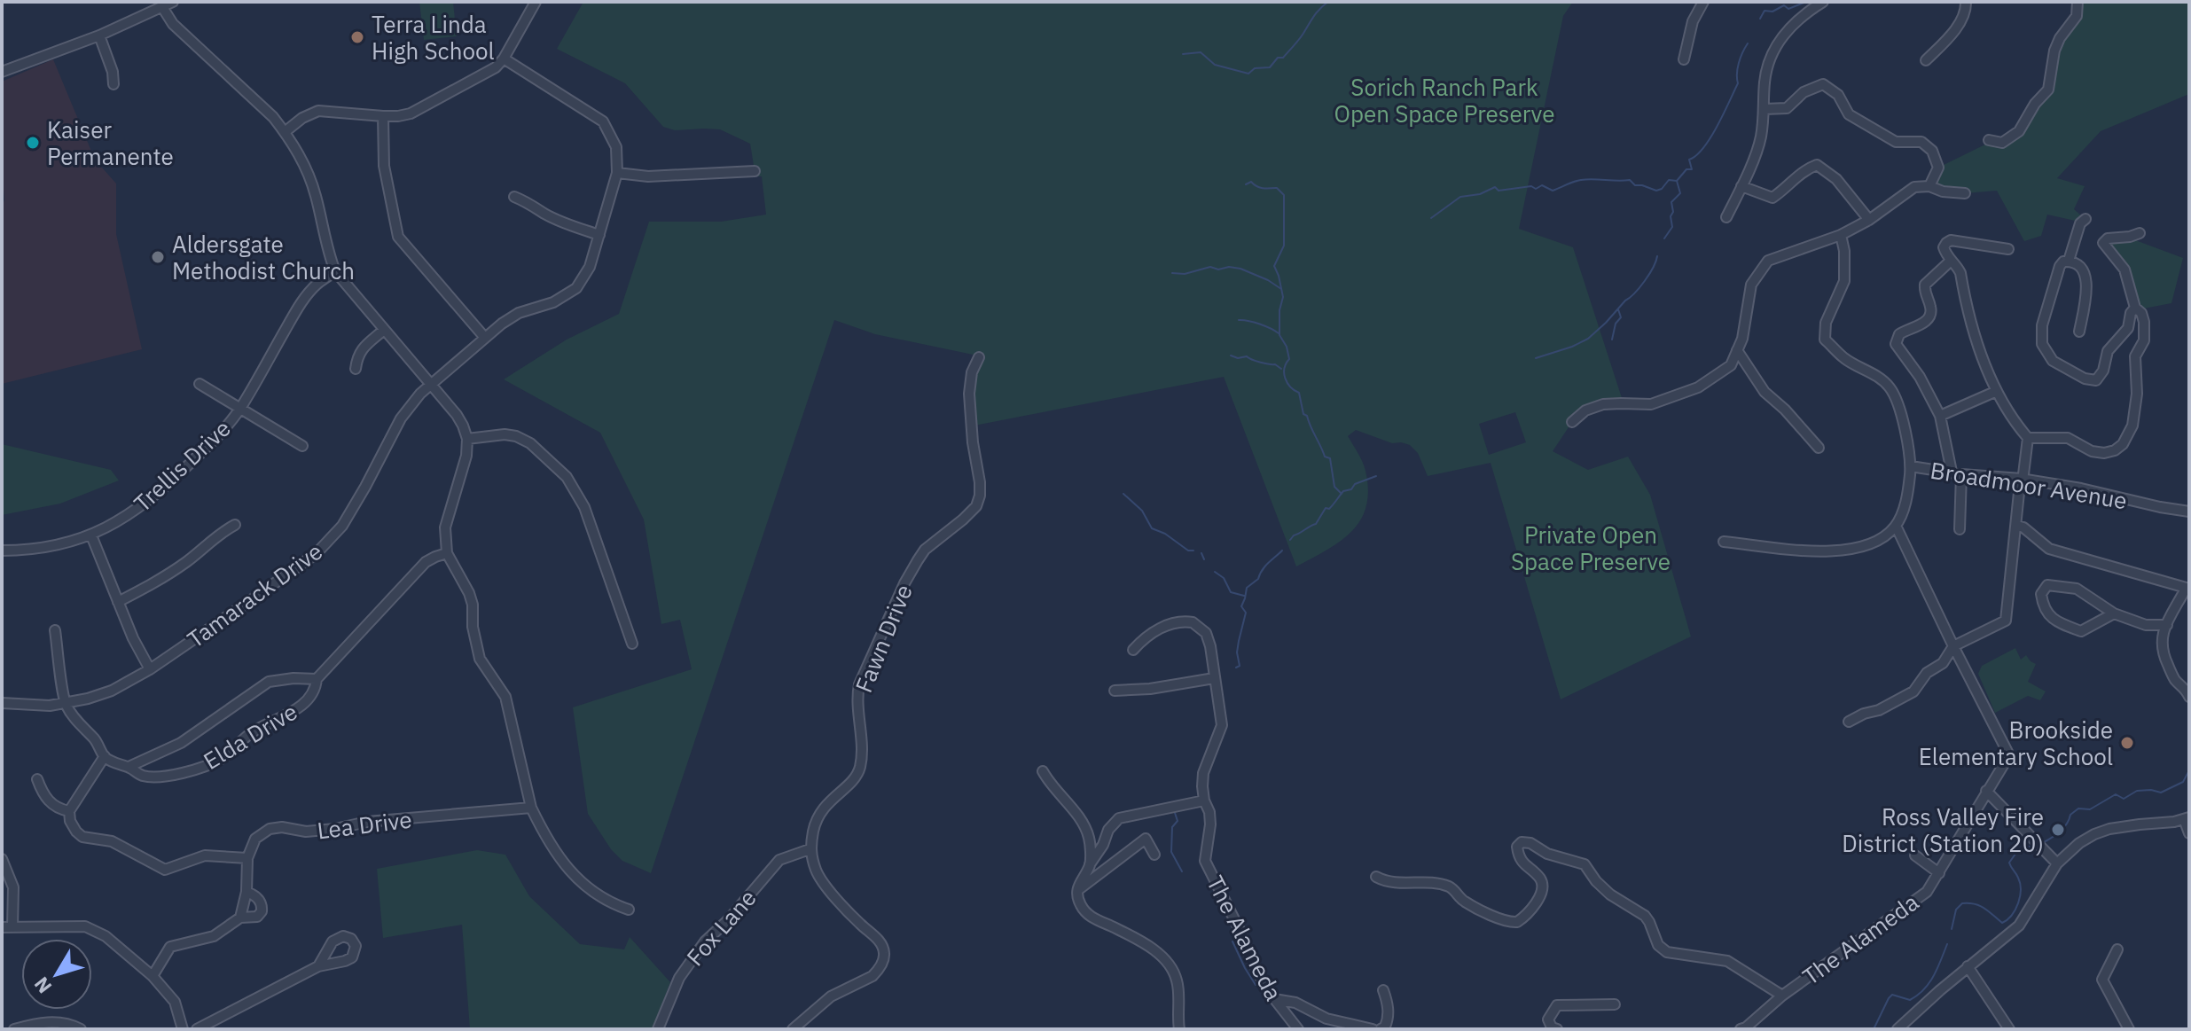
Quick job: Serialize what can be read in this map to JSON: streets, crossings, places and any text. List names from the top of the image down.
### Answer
{
  "streets": {
    "street": [
      "Trellis Drive",
      "Broadmoor Avenue",
      "Tamarack Drive",
      "Fawn Drive",
      "Elda Drive",
      "Lea Drive",
      "Fox Lane",
      "The Alameda"
    ]
  },
  "crossings": [
    ["Fawn Drive", "Fox Lane"]
  ],
  "parks": ["Sorich Ranch Park Open Space Preserve", "Private Open Space Preserve"],
  "places": [
    "Terra Linda High School",
    "Kaiser Permanente",
    "Aldersgate Methodist Church",
    "Brookside Elementary School",
    "Ross Valley Fire District (Station 20)"
  ],
  "north": "bottom left"
}
